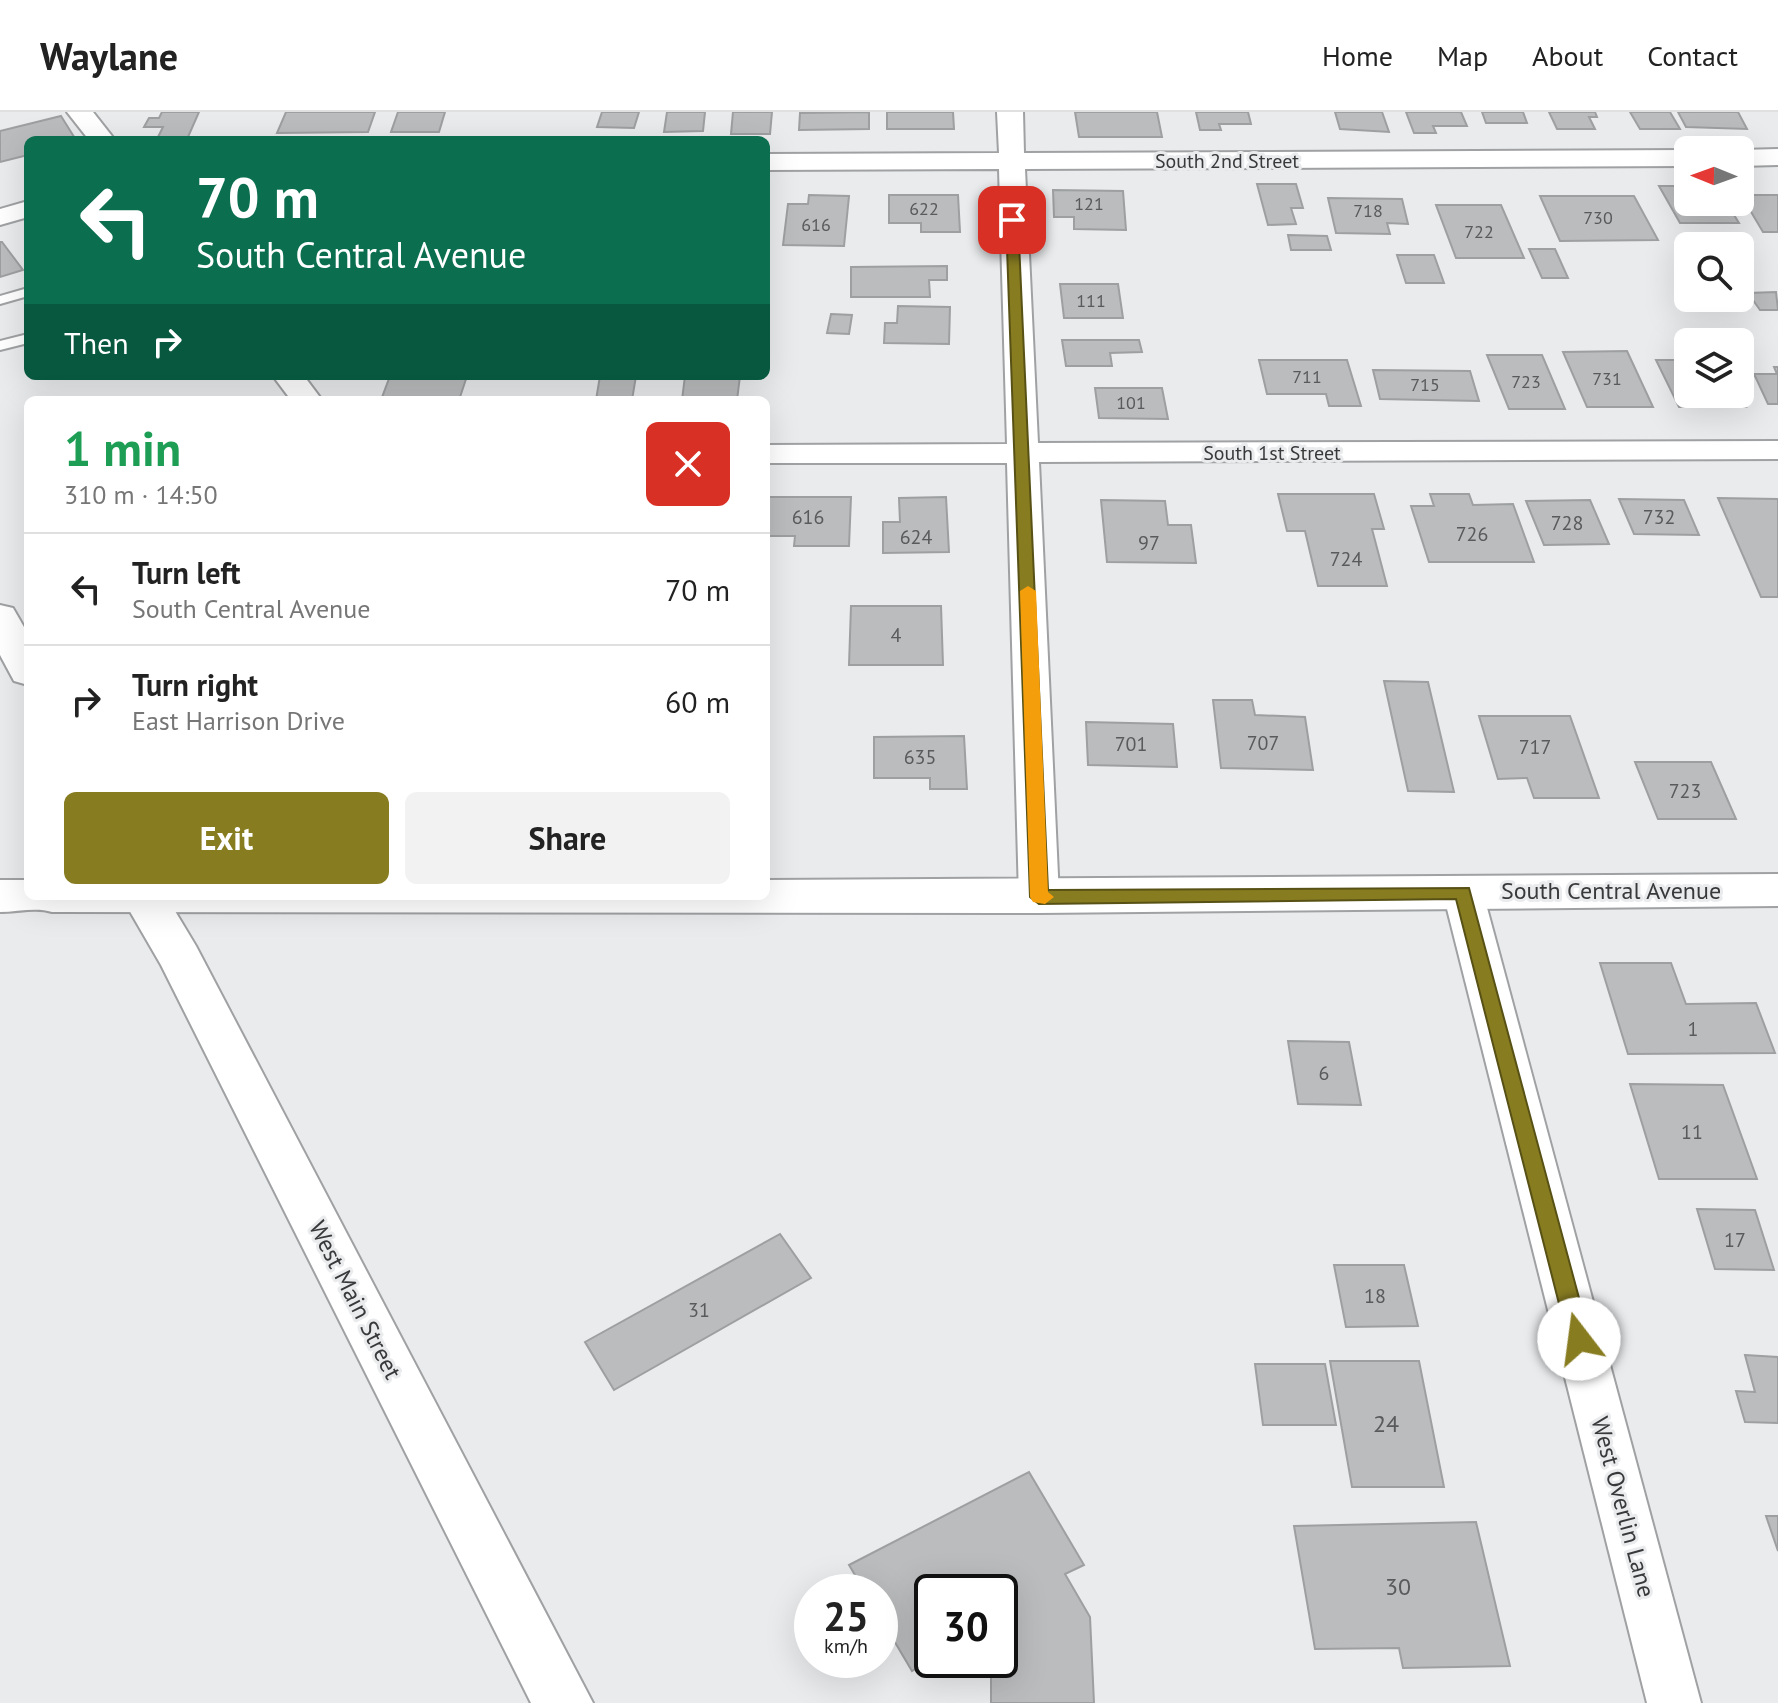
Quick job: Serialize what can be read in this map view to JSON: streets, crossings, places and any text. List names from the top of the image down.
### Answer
{
  "streets": {
    "street": [
      "South 2nd Street",
      "South 1st Street",
      "South Central Avenue",
      "West Main Street",
      "West Overlin Lane"
    ]
  },
  "crossings": [
    ["South Central Avenue", "West Overlin Lane"]
  ],
  "house_numbers": [
    "121",
    "622",
    "718",
    "730",
    "616",
    "722",
    "111",
    "711",
    "731",
    "723",
    "715",
    "101",
    "616",
    "732",
    "728",
    "726",
    "624",
    "97",
    "724",
    "4",
    "707",
    "701",
    "717",
    "635",
    "723",
    "1",
    "6",
    "11",
    "17",
    "18",
    "31",
    "24",
    "30"
  ],
  "north": "left",
  "page": {
    "header": "Waylane",
    "nav": [
      "Home",
      "Map",
      "About",
      "Contact"
    ],
    "turn": ["70 m", "South Central Avenue"],
    "then": "Then",
    "heading": ["1 min", "310 m · 14:50"],
    "list": [
      {
        "name": "Turn left",
        "note": "South Central Avenue",
        "value": "70 m"
      },
      {
        "name": "Turn right",
        "note": "East Harrison Drive",
        "value": "60 m"
      }
    ],
    "buttons": ["Exit", "Share"],
    "speed": "25 km/h",
    "limit": "30"
  }
}
